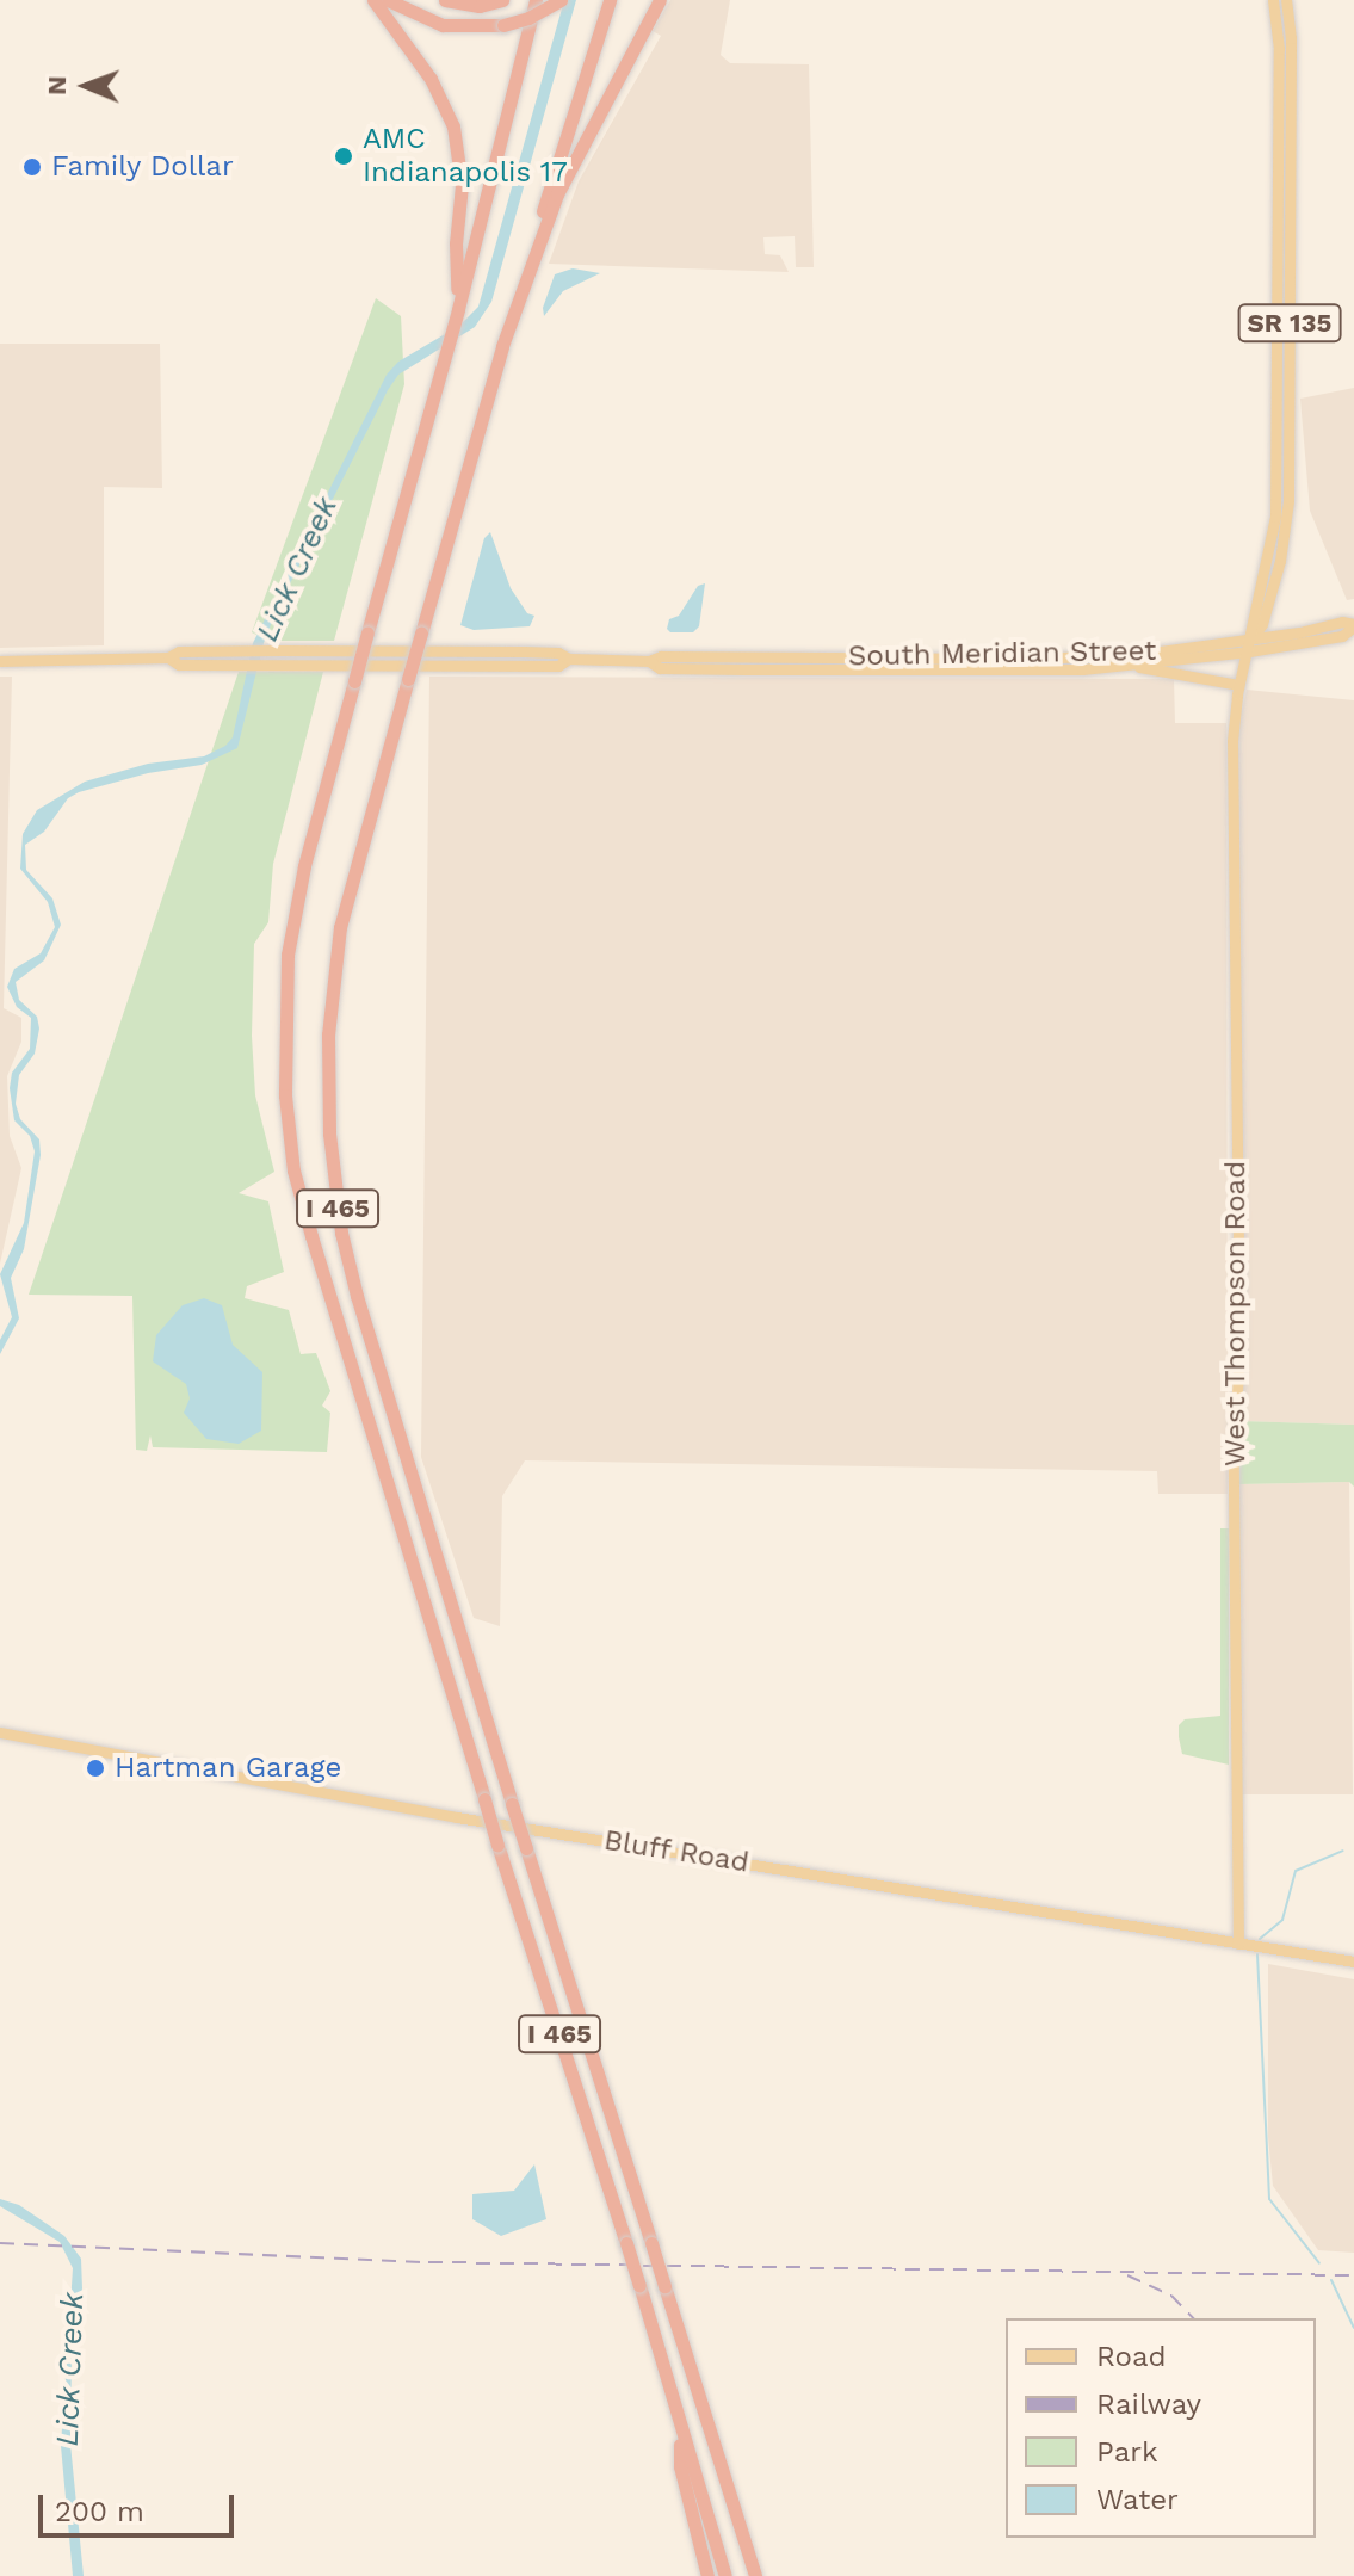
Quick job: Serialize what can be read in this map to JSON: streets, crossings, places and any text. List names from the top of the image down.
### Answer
{
  "streets": {
    "highway": ["I 465"],
    "main road": [
      "SR 135",
      "South Meridian Street",
      "West Thompson Road",
      "Bluff Road"
    ]
  },
  "crossings": [
    ["SR 135", "South Meridian Street"],
    ["SR 135", "West Thompson Road"],
    ["South Meridian Street", "West Thompson Road"],
    ["West Thompson Road", "Bluff Road"]
  ],
  "water": ["Lick Creek"],
  "places": ["AMC Indianapolis 17", "Family Dollar", "Hartman Garage"],
  "legend": [
    "Road",
    "Railway",
    "Park",
    "Water"
  ],
  "scale_bar": "200 m",
  "north": "left"
}
